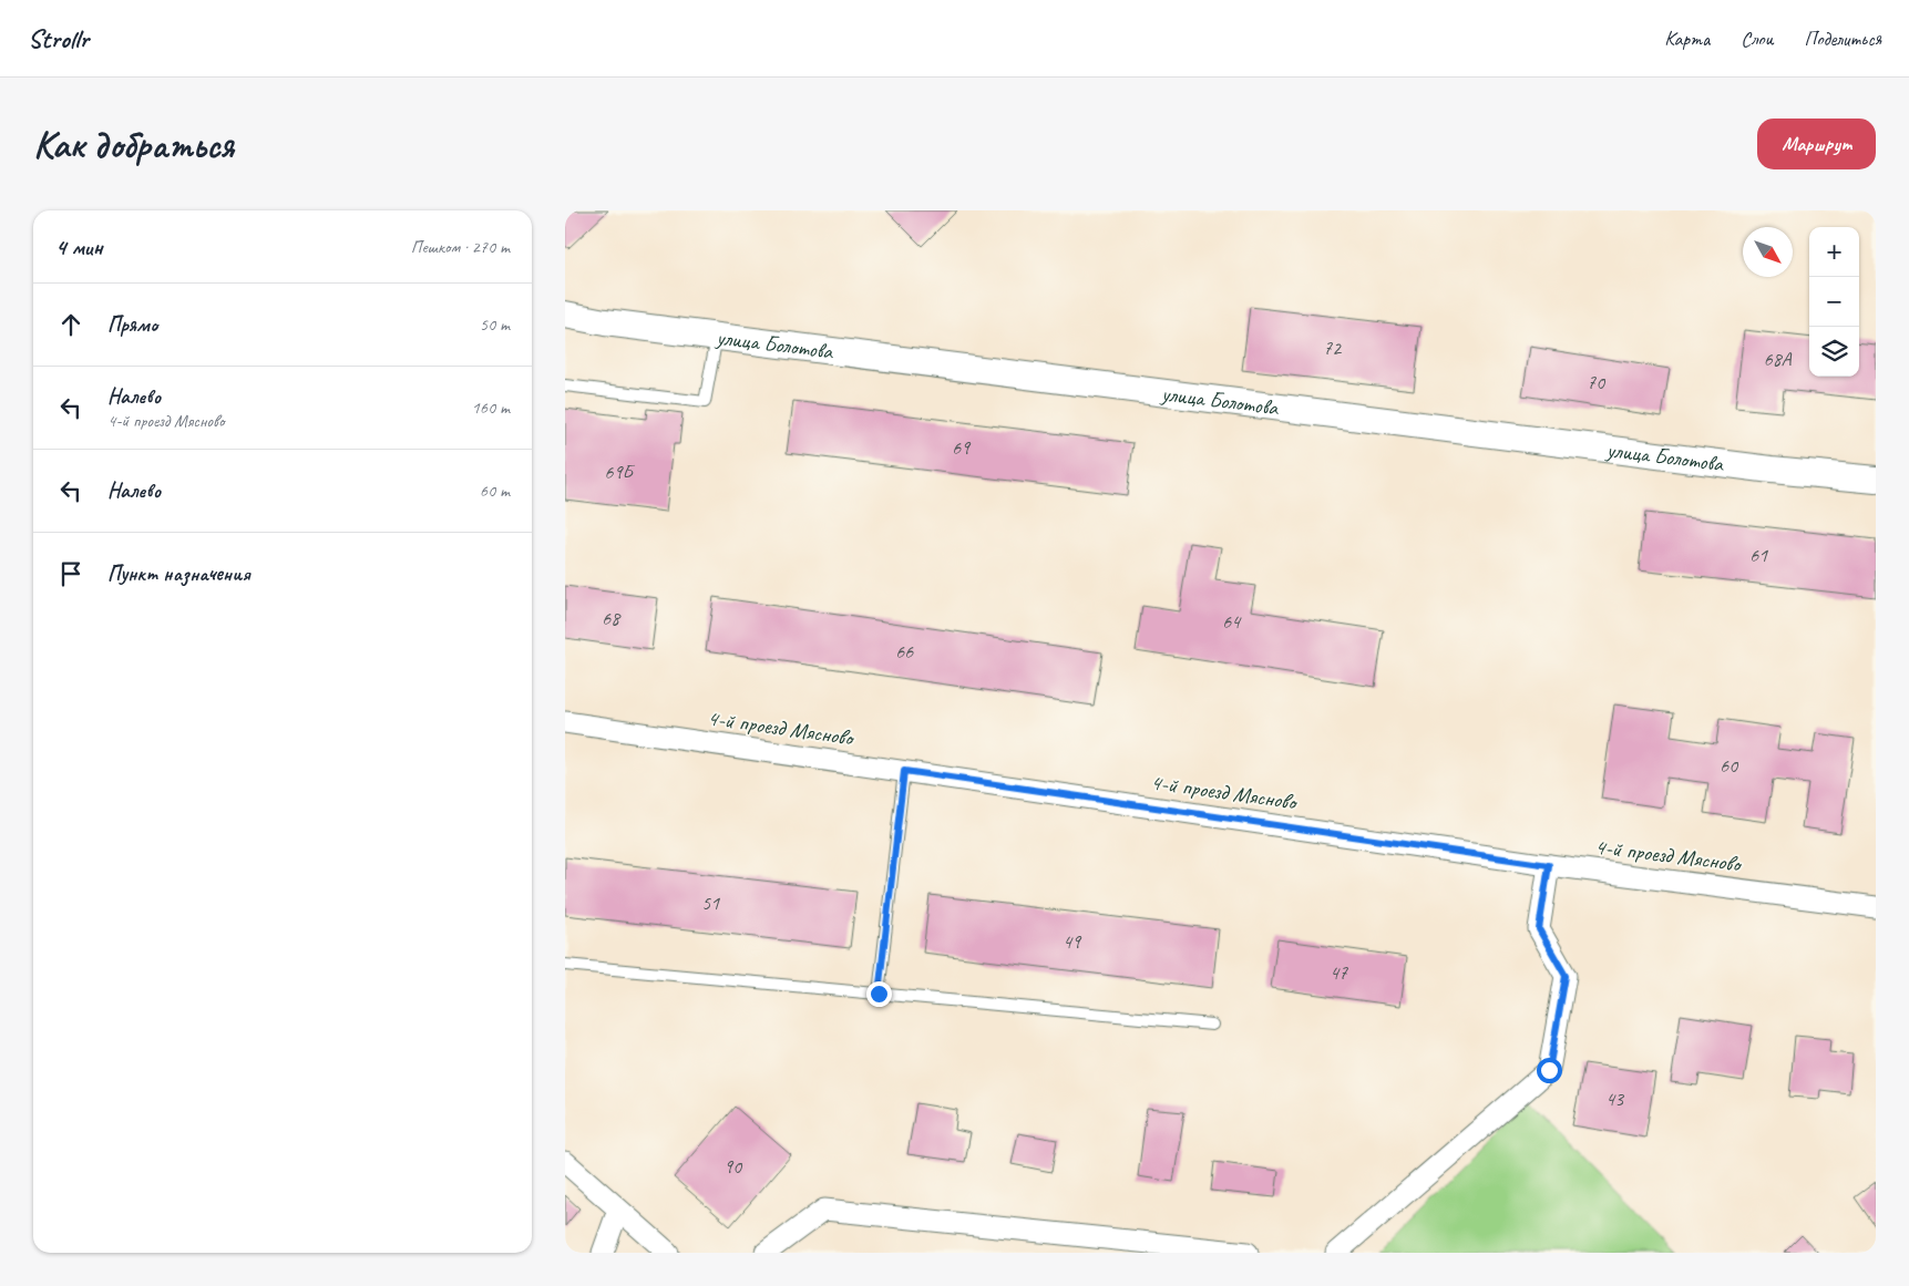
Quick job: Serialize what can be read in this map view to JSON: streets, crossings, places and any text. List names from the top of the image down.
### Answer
{
  "streets": {
    "street": ["улица Болотова", "4-й проезд Мясново"]
  },
  "house_numbers": [
    "72",
    "68А",
    "70",
    "69",
    "69Б",
    "61",
    "68",
    "64",
    "66",
    "60",
    "51",
    "49",
    "47",
    "43",
    "90"
  ],
  "north": "bottom right",
  "page": {
    "header": "Strollr",
    "nav": ["Карта", "Слои", "Поделиться"],
    "buttons": "Маршрут",
    "title": "Как добраться",
    "heading": ["4 мин", "Пешком · 270 m"],
    "map_buttons": ["+", "−"],
    "list": [
      ["Прямо", "50 m"],
      ["Налево", "4-й проезд Мясново", "160 m"],
      ["Налево", "60 m"],
      "Пункт назначения"
    ]
  }
}
